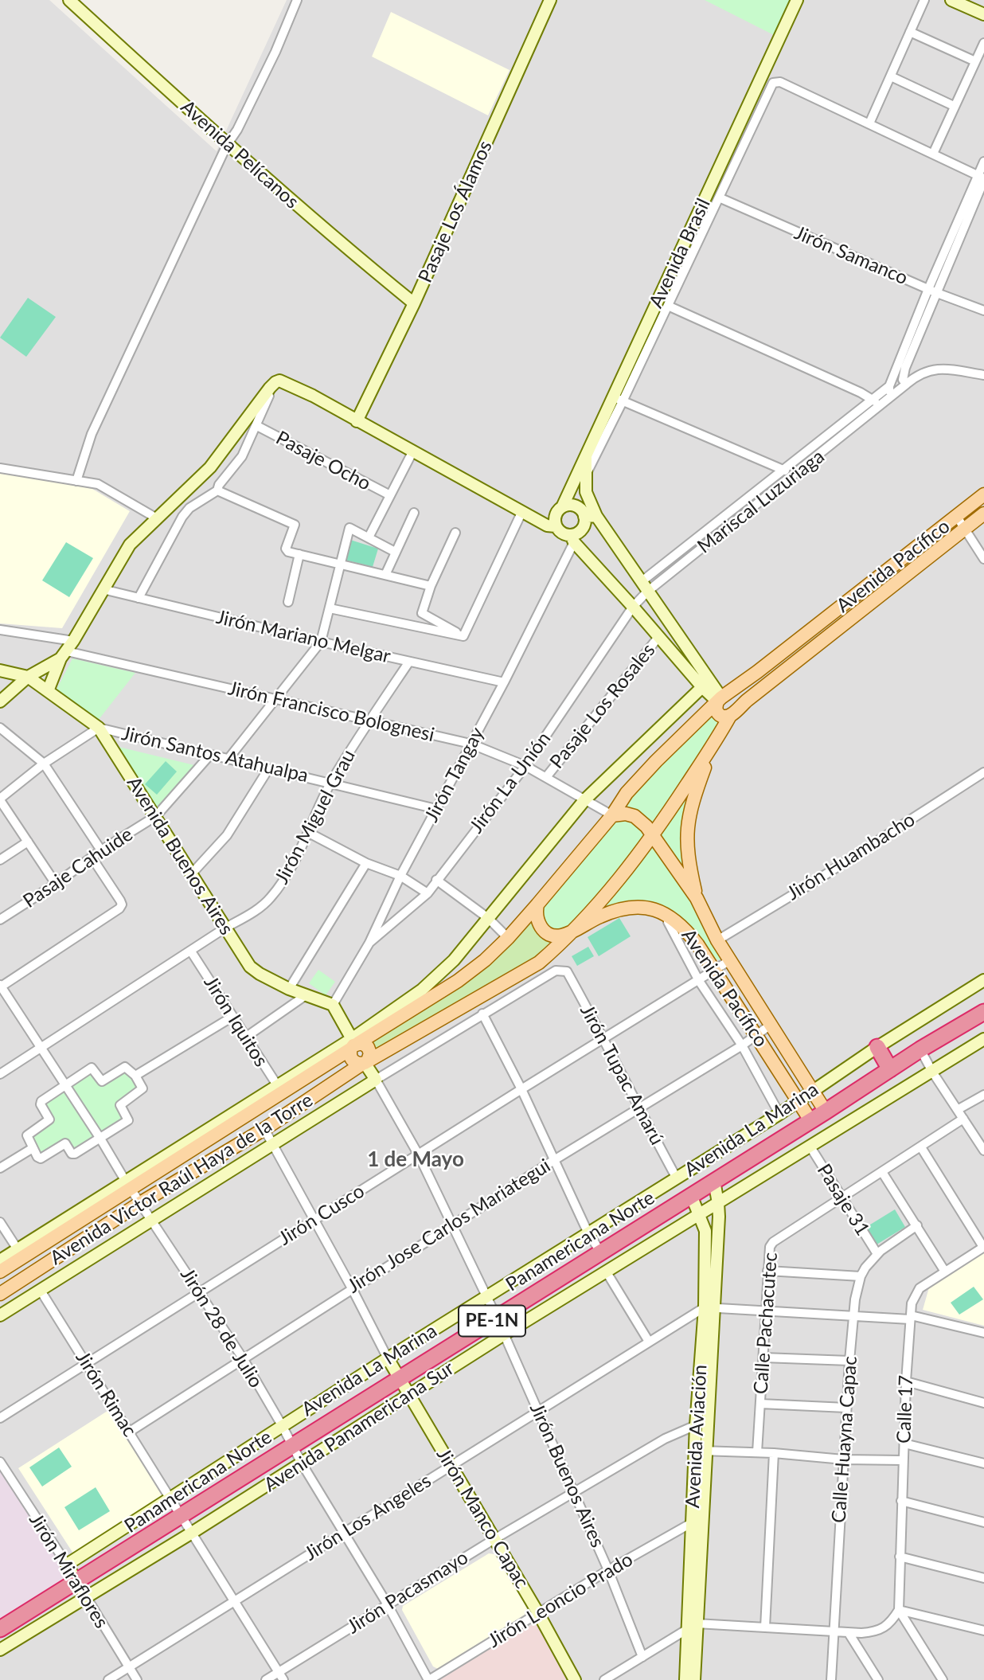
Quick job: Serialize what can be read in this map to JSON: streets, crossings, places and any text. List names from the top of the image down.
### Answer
{
  "streets": {
    "highway": ["Panamericana Norte", "PE-1N"],
    "main road": [
      "Avenida Pelícanos",
      "Pasaje Los Álamos",
      "Avenida Brasil",
      "Avenida Pacífico",
      "Avenida Buenos Aires",
      "Avenida La Marina",
      "Avenida Victor Raúl Haya de la Torre",
      "Avenida Panamericana Sur",
      "Avenida Aviación",
      "Jirón Manco Capac",
      "Jirón Miraflores"
    ],
    "street": [
      "Jirón Samanco",
      "Pasaje Ocho",
      "Mariscal Luzuriaga",
      "Jirón Mariano Melgar",
      "Pasaje Los Rosales",
      "Jirón Francisco Bolognesi",
      "Jirón Santos Atahualpa",
      "Jirón Tangay",
      "Jirón La Unión",
      "Jirón Miguel Grau",
      "Jirón Huambacho",
      "Pasaje Cahuide",
      "Jirón Iquitos",
      "Jirón Tupac Amarú",
      "Pasaje 31",
      "Jirón Cusco",
      "Jirón Jose Carlos Mariategui",
      "Calle Pachacutec",
      "Jirón 28 de Julio",
      "Jirón Rimac",
      "Calle 17",
      "Calle Huayna Capac",
      "Jirón Buenos Aires",
      "Jirón Los Angeles",
      "Jirón Pacasmayo",
      "Jirón Leoncio Prado"
    ]
  },
  "crossings": [
    ["Avenida Pelícanos", "Pasaje Los Álamos"],
    ["Avenida Brasil", "Jirón Tangay"],
    ["Jirón Samanco", "Mariscal Luzuriaga"],
    ["Mariscal Luzuriaga", "Jirón La Unión"],
    ["Avenida Pacífico", "Jirón Francisco Bolognesi"],
    ["Avenida Pacífico", "Jirón Huambacho"],
    ["Avenida Pacífico", "Avenida La Marina"],
    ["Avenida Pacífico", "Avenida Victor Raúl Haya de la Torre"],
    ["Avenida Pacífico", "Jirón Cusco"],
    ["Avenida Pacífico", "Jirón Jose Carlos Mariategui"],
    ["Avenida Pacífico", "Panamericana Norte"],
    ["Jirón Mariano Melgar", "Jirón Tangay"],
    ["Jirón Mariano Melgar", "Jirón Miguel Grau"],
    ["Pasaje Los Rosales", "Jirón Francisco Bolognesi"],
    ["Jirón Francisco Bolognesi", "Jirón Tangay"],
    ["Jirón Francisco Bolognesi", "Jirón La Unión"],
    ["Jirón Francisco Bolognesi", "Jirón Miguel Grau"],
    ["Jirón Santos Atahualpa", "Jirón Tangay"],
    ["Jirón Santos Atahualpa", "Jirón Miguel Grau"],
    ["Jirón Santos Atahualpa", "Avenida Buenos Aires"],
    ["Jirón Santos Atahualpa", "Pasaje Cahuide"],
    ["Jirón Tangay", "Jirón La Unión"],
    ["Jirón Tangay", "Avenida Buenos Aires"],
    ["Jirón Miguel Grau", "Avenida Buenos Aires"],
    ["Jirón Miguel Grau", "Jirón Iquitos"],
    ["Jirón Miguel Grau", "Jirón 28 de Julio"],
    ["Avenida Buenos Aires", "Pasaje Cahuide"],
    ["Jirón Iquitos", "Avenida Victor Raúl Haya de la Torre"],
    ["Jirón Tupac Amarú", "Avenida La Marina"],
    ["Jirón Tupac Amarú", "Jirón Cusco"],
    ["Jirón Tupac Amarú", "Jirón Jose Carlos Mariategui"],
    ["Avenida La Marina", "Jirón 28 de Julio"],
    ["Avenida La Marina", "Jirón Rimac"],
    ["Avenida La Marina", "Jirón Buenos Aires"],
    ["Avenida La Marina", "Jirón Manco Capac"],
    ["Avenida La Marina", "Jirón Miraflores"],
    ["Avenida Victor Raúl Haya de la Torre", "Jirón 28 de Julio"],
    ["Pasaje 31", "Calle Pachacutec"],
    ["Pasaje 31", "Avenida Panamericana Sur"],
    ["Pasaje 31", "Calle Huayna Capac"],
    ["Jirón Cusco", "Jirón 28 de Julio"],
    ["Jirón Cusco", "Jirón Rimac"],
    ["Jirón Cusco", "Jirón Buenos Aires"],
    ["Jirón Jose Carlos Mariategui", "Jirón 28 de Julio"],
    ["Jirón Jose Carlos Mariategui", "Jirón Rimac"],
    ["Jirón Jose Carlos Mariategui", "Jirón Buenos Aires"],
    ["Panamericana Norte", "Jirón 28 de Julio"],
    ["Panamericana Norte", "Jirón Rimac"],
    ["Panamericana Norte", "Avenida Aviación"],
    ["Panamericana Norte", "Jirón Buenos Aires"],
    ["Panamericana Norte", "Jirón Manco Capac"],
    ["Panamericana Norte", "Jirón Miraflores"],
    ["Jirón 28 de Julio", "Avenida Panamericana Sur"],
    ["Jirón 28 de Julio", "Jirón Los Angeles"],
    ["Jirón 28 de Julio", "Jirón Pacasmayo"],
    ["Jirón 28 de Julio", "Jirón Leoncio Prado"],
    ["Jirón Rimac", "Avenida Panamericana Sur"],
    ["Jirón Rimac", "Jirón Los Angeles"],
    ["Jirón Rimac", "Jirón Pacasmayo"],
    ["Avenida Panamericana Sur", "Avenida Aviación"],
    ["Avenida Panamericana Sur", "Jirón Buenos Aires"],
    ["Avenida Panamericana Sur", "Jirón Manco Capac"],
    ["Avenida Panamericana Sur", "Jirón Miraflores"],
    ["Avenida Aviación", "Jirón Los Angeles"],
    ["Avenida Aviación", "Jirón Pacasmayo"],
    ["Avenida Aviación", "Jirón Leoncio Prado"],
    ["Jirón Buenos Aires", "Jirón Los Angeles"],
    ["Jirón Buenos Aires", "Jirón Pacasmayo"],
    ["Jirón Buenos Aires", "Jirón Leoncio Prado"],
    ["Jirón Los Angeles", "Jirón Manco Capac"],
    ["Jirón Los Angeles", "Jirón Miraflores"],
    ["Jirón Manco Capac", "Jirón Pacasmayo"],
    ["Jirón Manco Capac", "Jirón Leoncio Prado"]
  ],
  "districts": ["1 de Mayo"]
}
